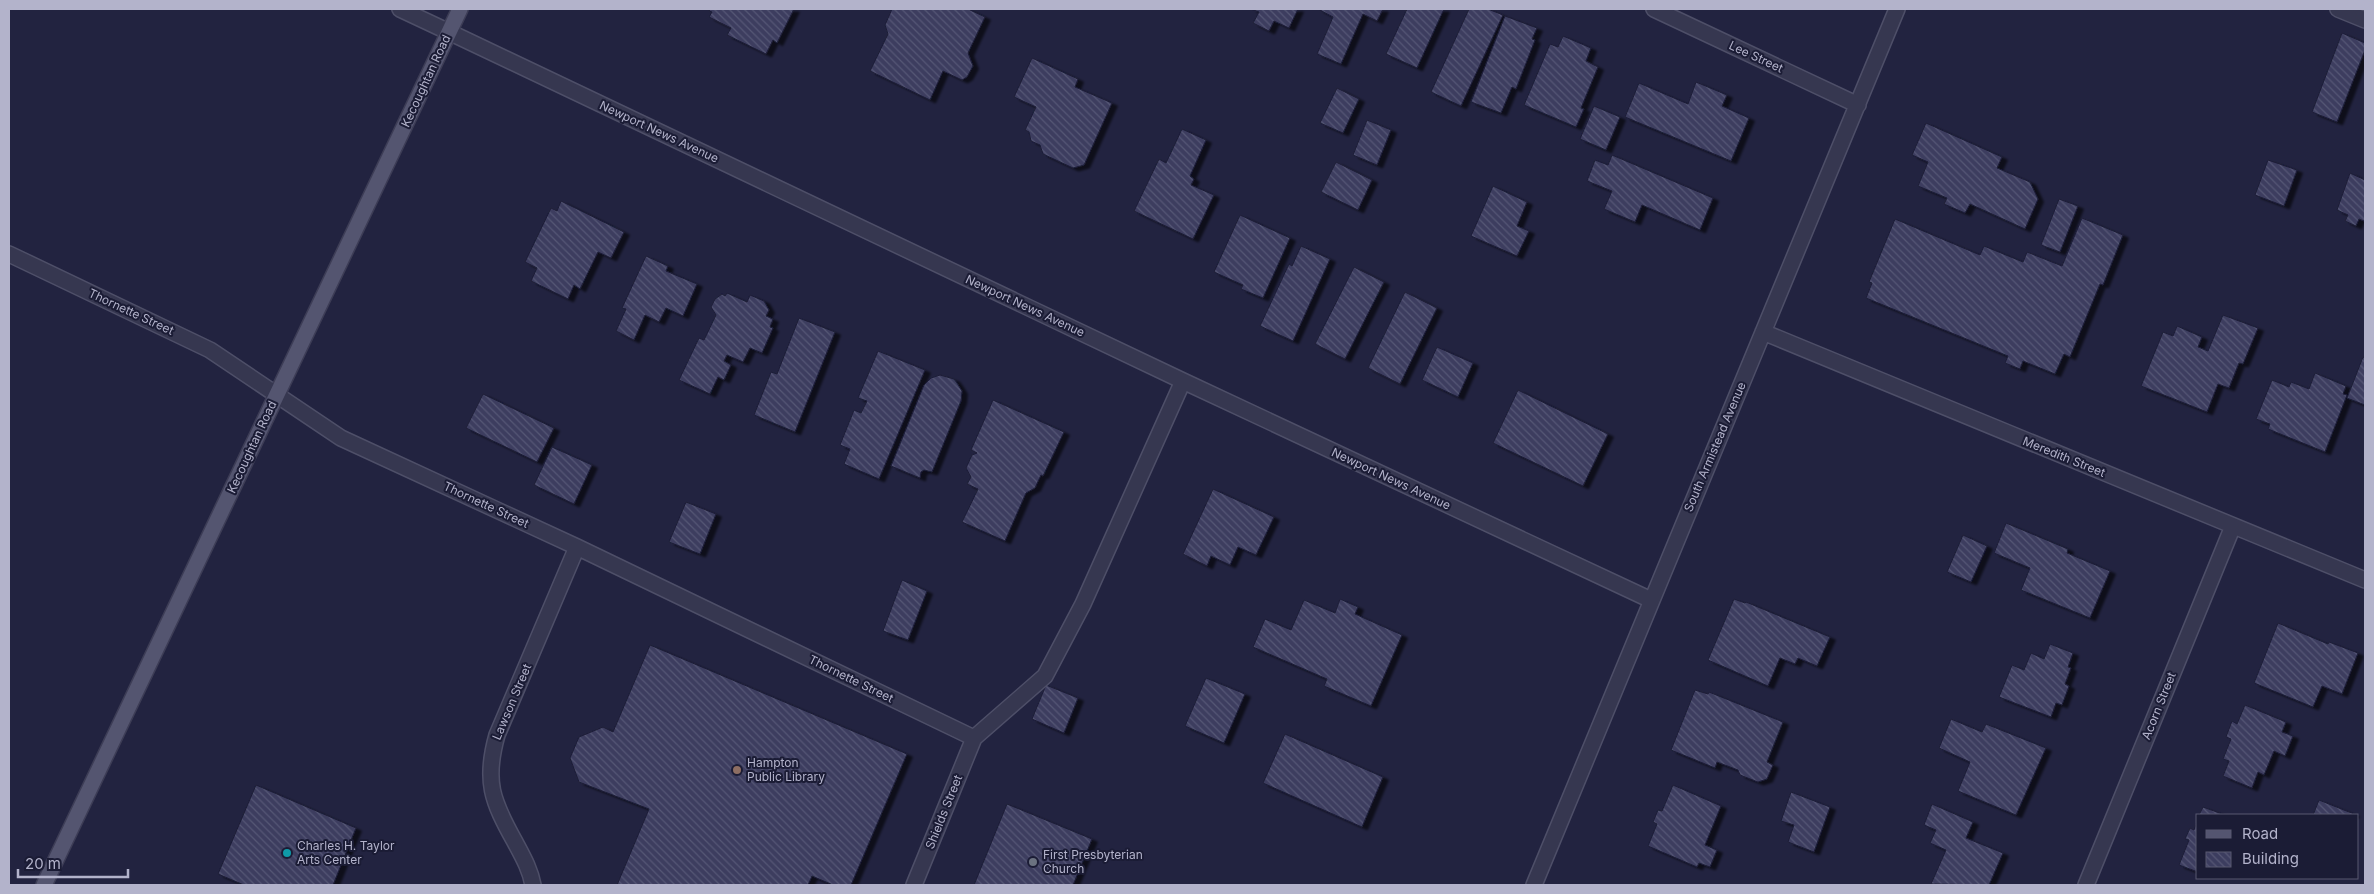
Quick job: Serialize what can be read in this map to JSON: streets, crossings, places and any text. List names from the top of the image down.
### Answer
{
  "streets": {
    "main road": ["Kecoughtan Road"],
    "street": [
      "Lee Street",
      "Newport News Avenue",
      "Thornette Street",
      "South Armistead Avenue",
      "Meredith Street",
      "Lawson Street",
      "Acorn Street",
      "Shields Street"
    ]
  },
  "crossings": [
    ["Lee Street", "South Armistead Avenue"],
    ["Kecoughtan Road", "Newport News Avenue"],
    ["Kecoughtan Road", "Thornette Street"],
    ["Newport News Avenue", "South Armistead Avenue"],
    ["Thornette Street", "Lawson Street"],
    ["Thornette Street", "Shields Street"],
    ["South Armistead Avenue", "Meredith Street"],
    ["Meredith Street", "Acorn Street"]
  ],
  "places": ["Hampton Public Library", "Charles H. Taylor Arts Center", "First Presbyterian Church"],
  "legend": ["Road", "Building"],
  "scale_bar": "20 m"
}
